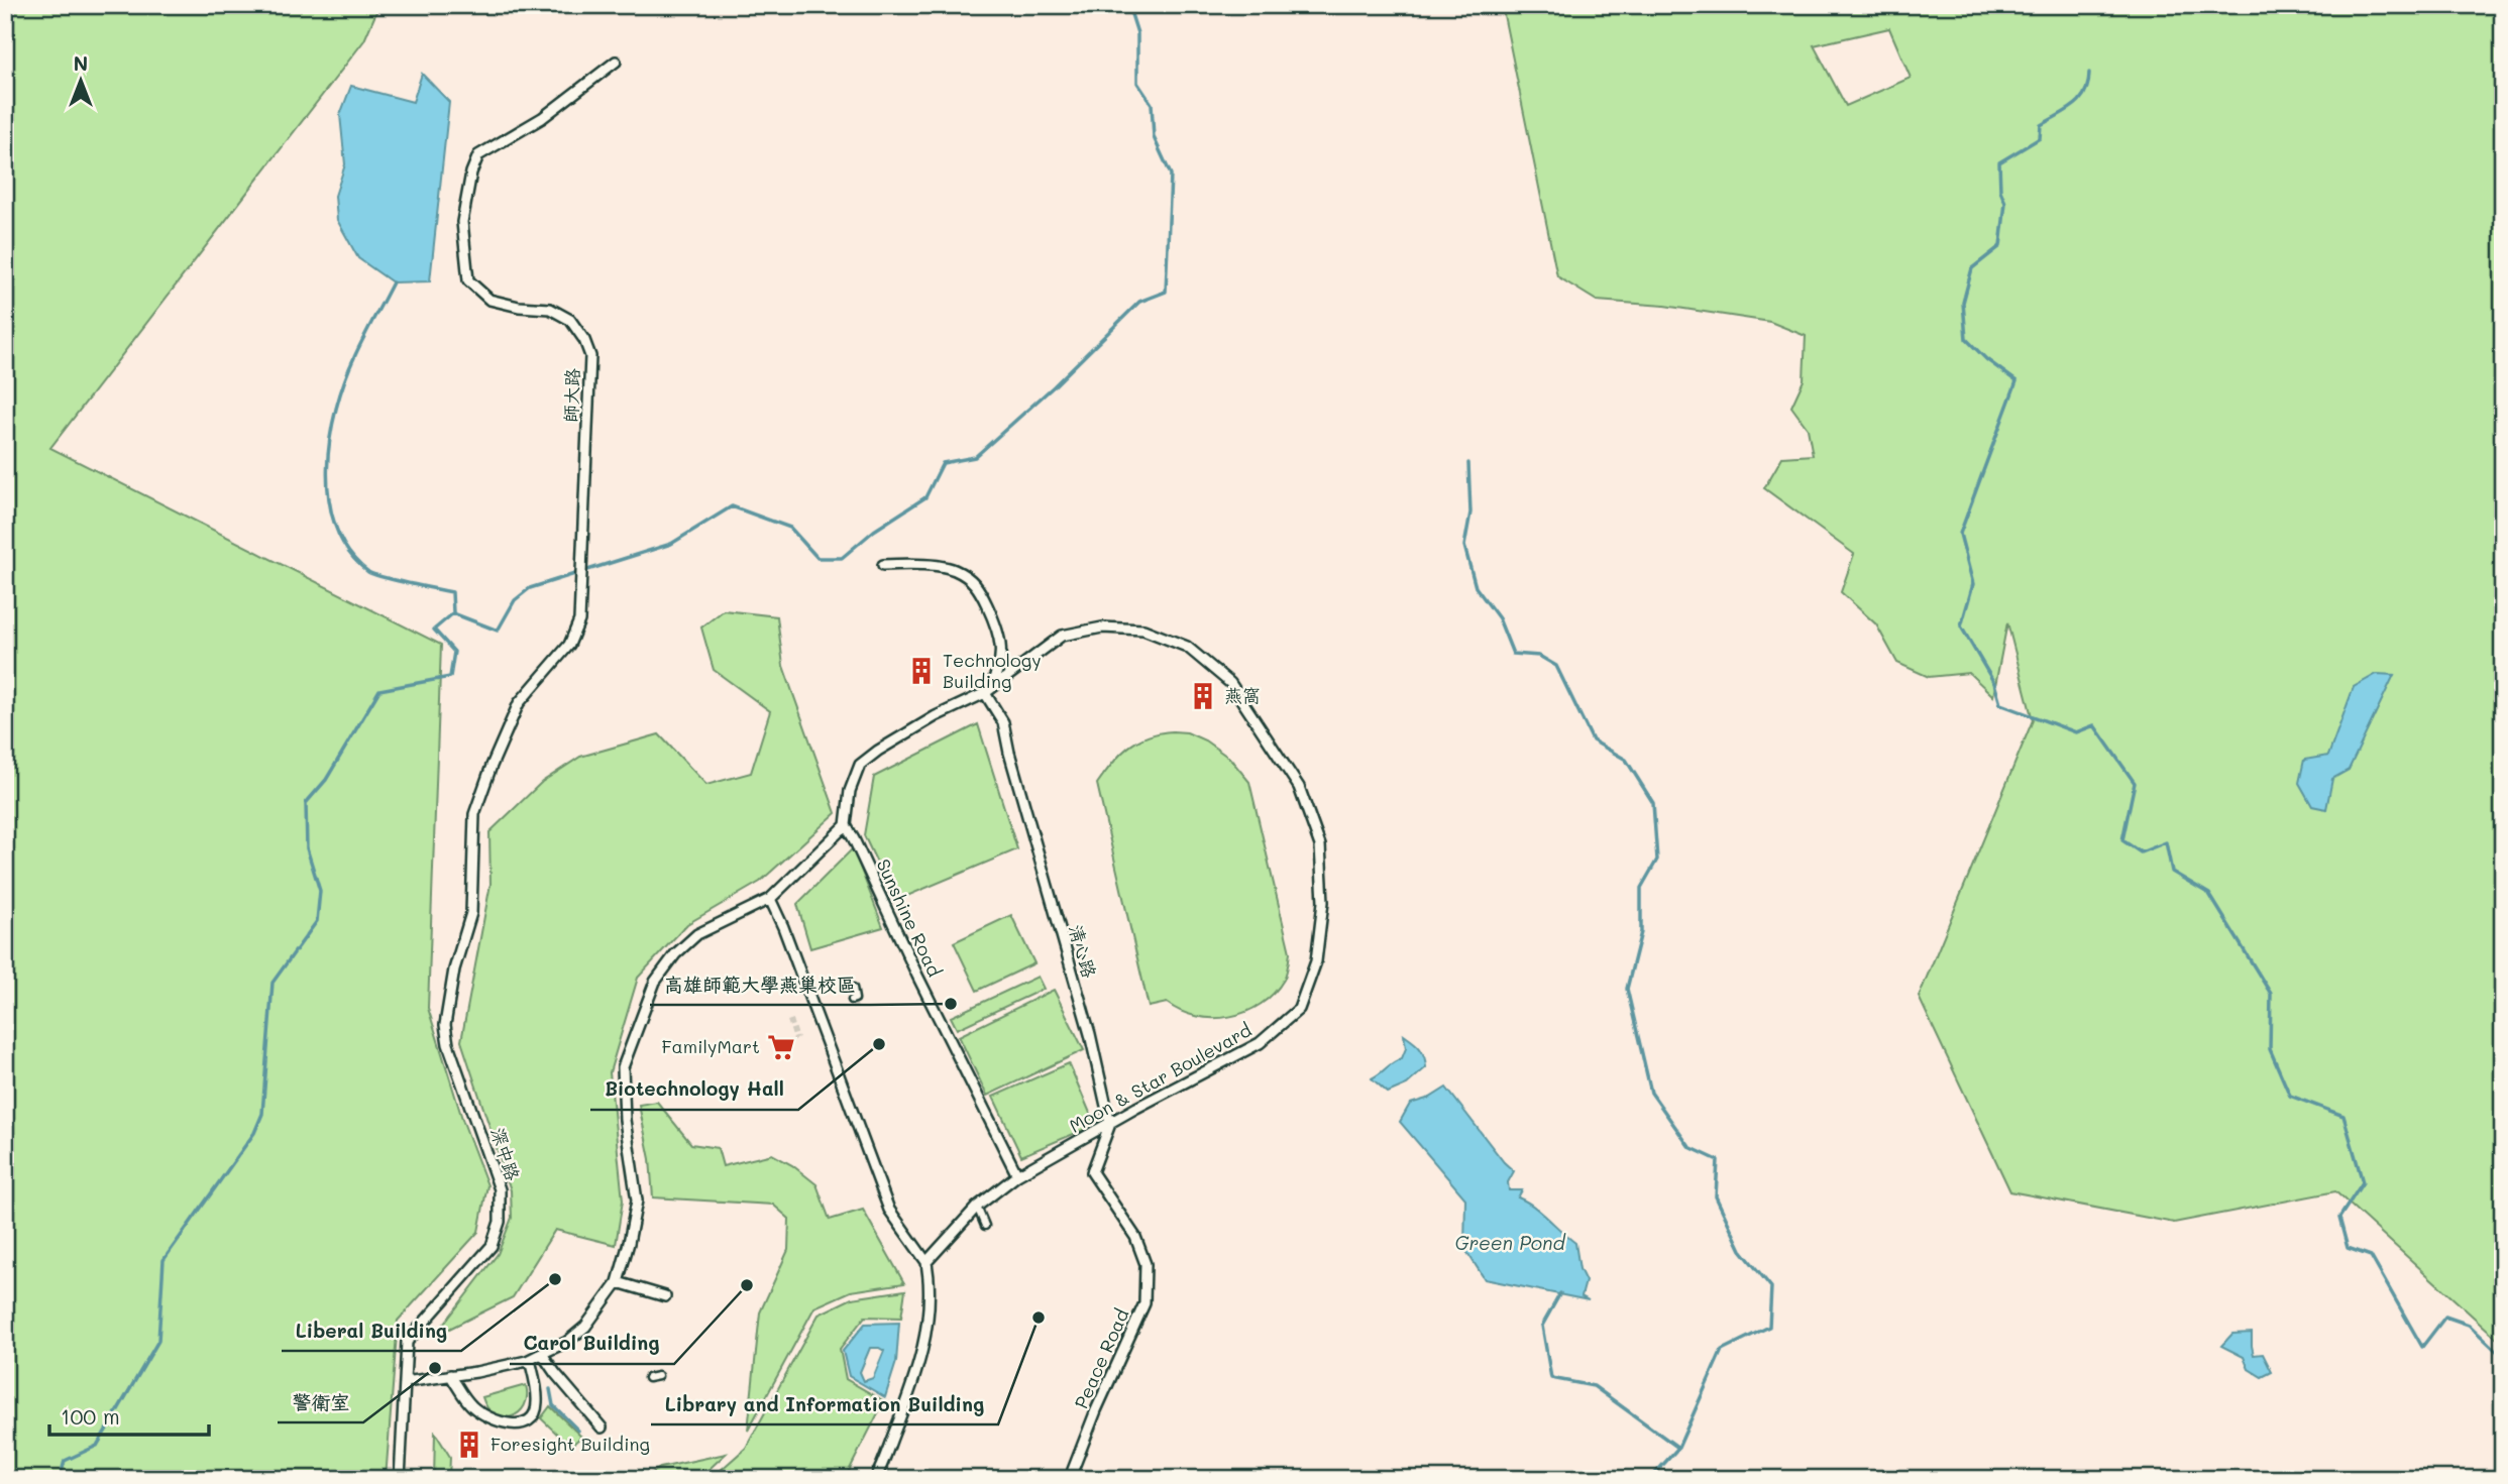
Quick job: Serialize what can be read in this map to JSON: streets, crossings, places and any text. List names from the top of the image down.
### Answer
{
  "streets": {
    "street": [
      "師大路",
      "Sunshine Road",
      "清心路",
      "Moon & Star Boulevard",
      "深中路"
    ]
  },
  "crossings": [
    ["師大路", "深中路"],
    ["Sunshine Road", "Moon & Star Boulevard"],
    ["清心路", "Moon & Star Boulevard"]
  ],
  "water": ["Green Pond"],
  "places": {
    "building": ["Technology Building", "燕窩", "Foresight Building"],
    "other": [
      "高雄師範大學燕巢校區",
      "Biotechnology Hall",
      "Liberal Building",
      "Carol Building",
      "Library and Information Building",
      "警衛室"
    ],
    "supermarket": ["FamilyMart"]
  },
  "scale_bar": "100 m",
  "north": "top"
}
